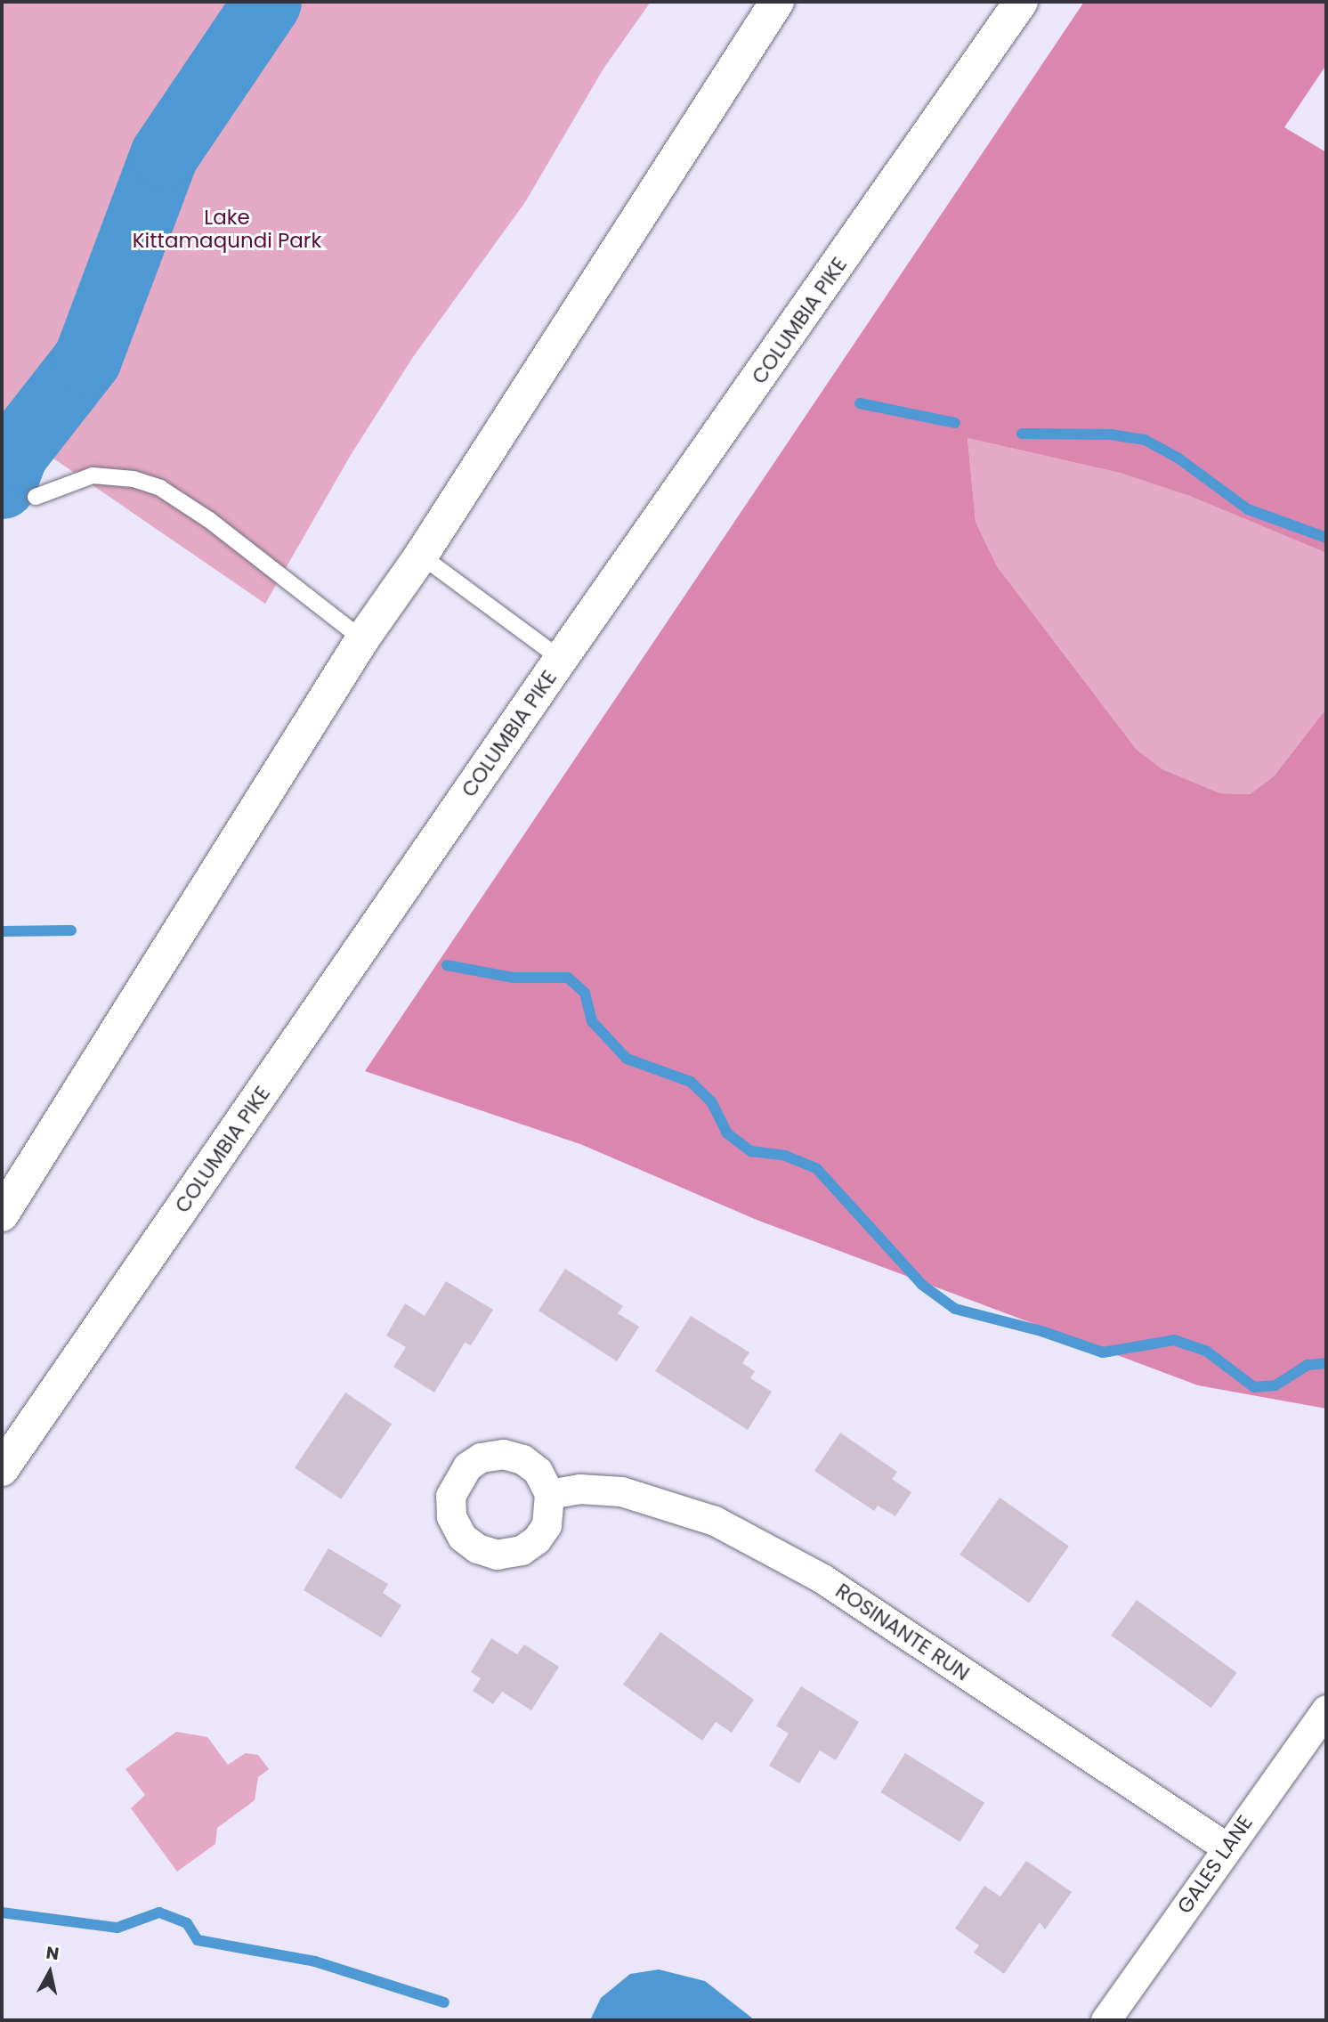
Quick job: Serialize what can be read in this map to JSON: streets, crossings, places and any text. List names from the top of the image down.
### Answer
{
  "streets": {
    "highway": ["COLUMBIA PIKE"],
    "street": ["ROSINANTE RUN", "GALES LANE"]
  },
  "crossings": [
    ["ROSINANTE RUN", "GALES LANE"]
  ],
  "parks": ["Lake Kittamaqundi Park"],
  "north": "top"
}
